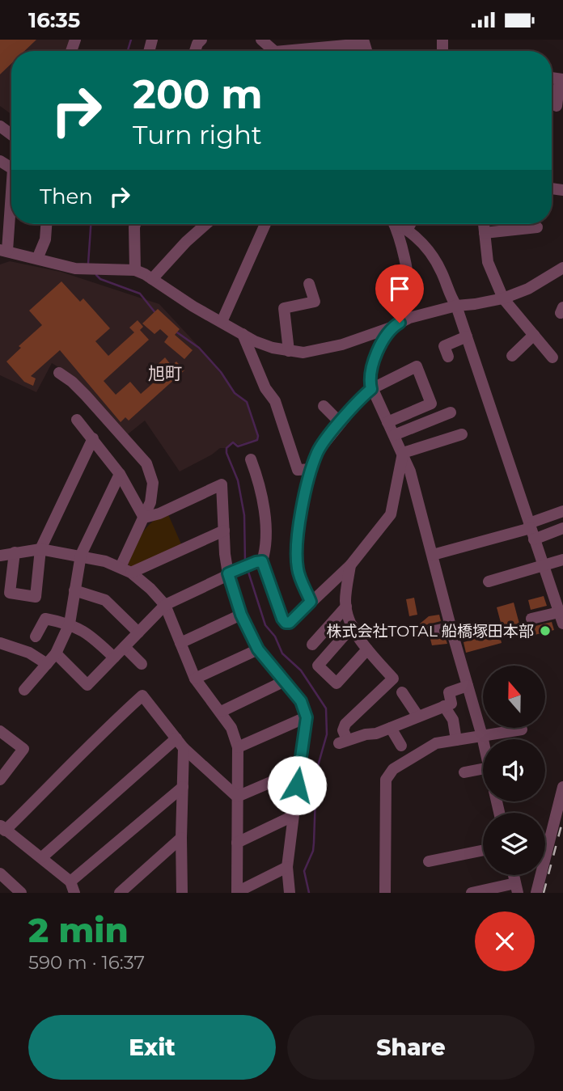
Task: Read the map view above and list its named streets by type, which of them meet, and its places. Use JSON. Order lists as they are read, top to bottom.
{
  "districts": ["旭町"],
  "places": ["株式会社TOTAL 船橋塚田本部"],
  "north": "top",
  "page": {
    "status": "16:35",
    "turn": ["200 m", "Turn right"],
    "then": "Then",
    "heading": ["2 min", "590 m · 16:37"],
    "buttons": ["Exit", "Share"]
  }
}
